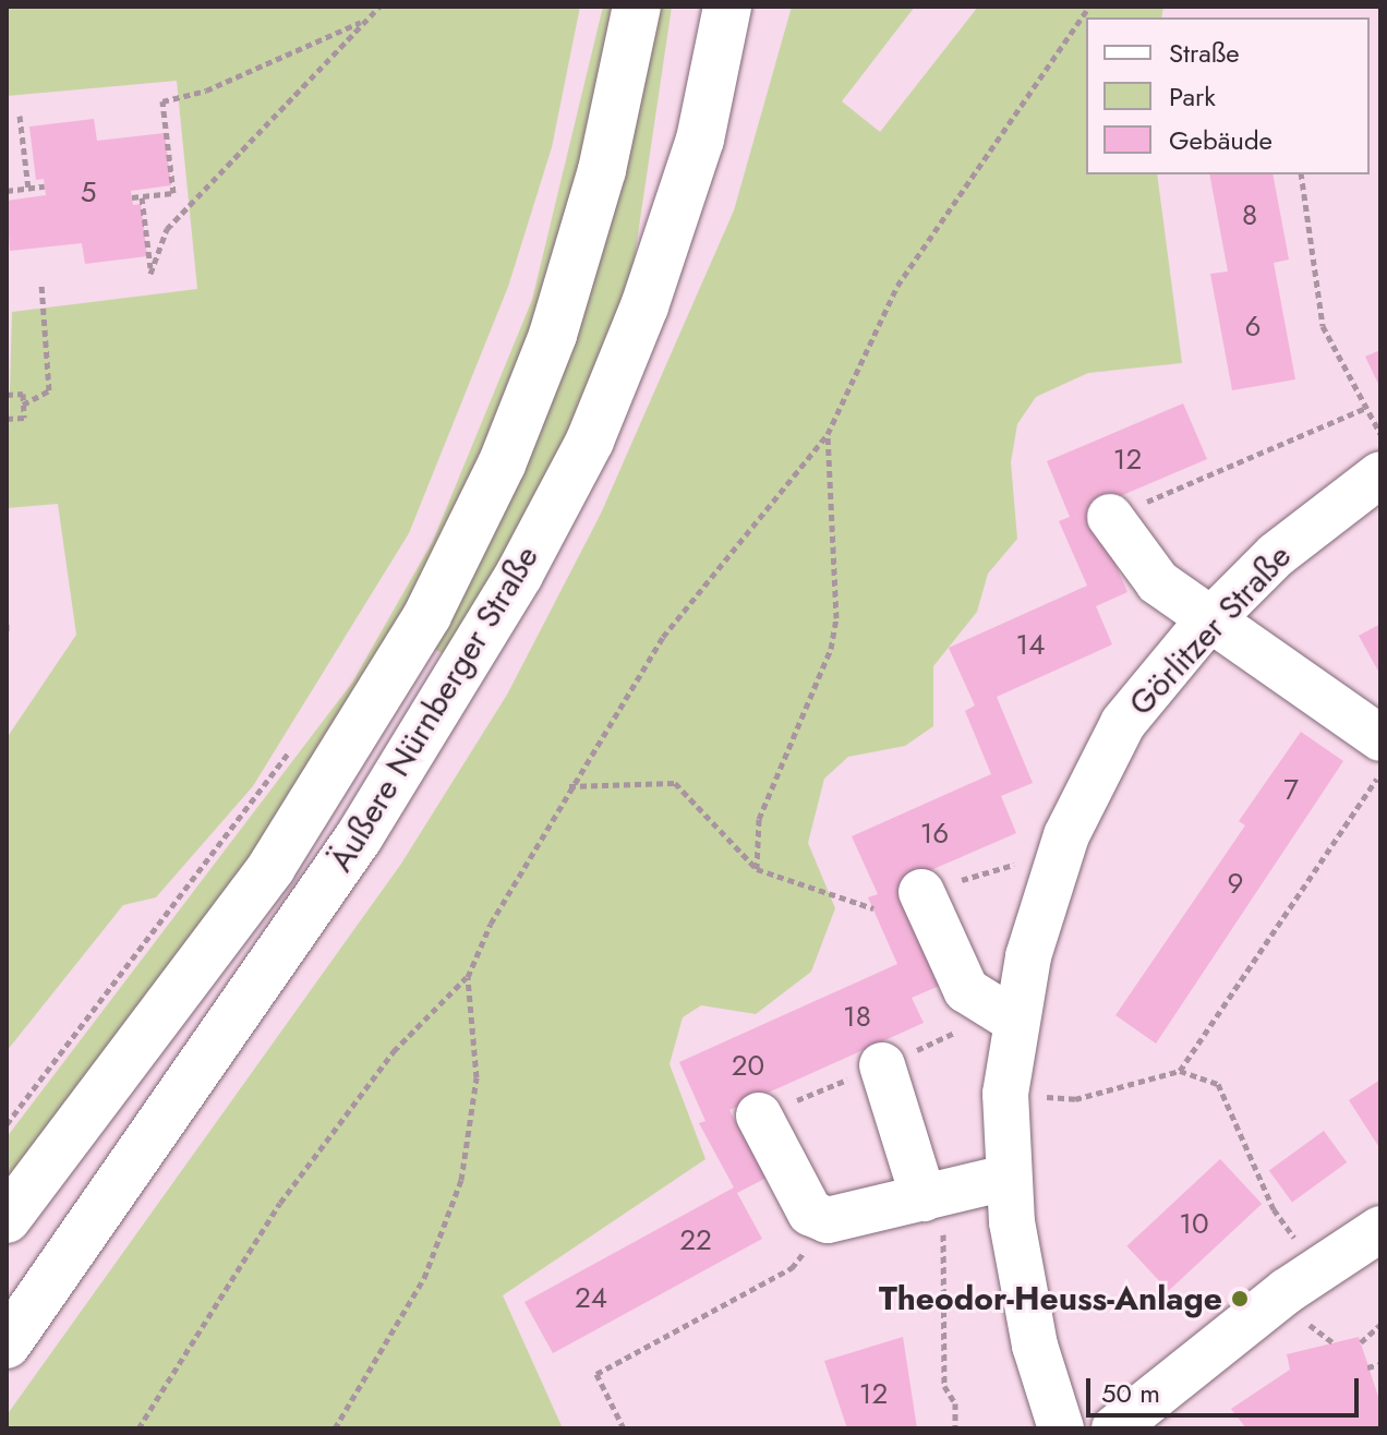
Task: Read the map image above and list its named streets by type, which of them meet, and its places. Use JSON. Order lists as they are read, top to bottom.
{
  "streets": {
    "highway": ["Äußere Nürnberger Straße"],
    "street": ["Görlitzer Straße"]
  },
  "places": ["Theodor-Heuss-Anlage"],
  "house_numbers": [
    "5",
    "8",
    "6",
    "12",
    "14",
    "7",
    "16",
    "9",
    "18",
    "20",
    "10",
    "22",
    "24",
    "12"
  ],
  "legend": ["Straße", "Park", "Gebäude"],
  "scale_bar": "50 m"
}
